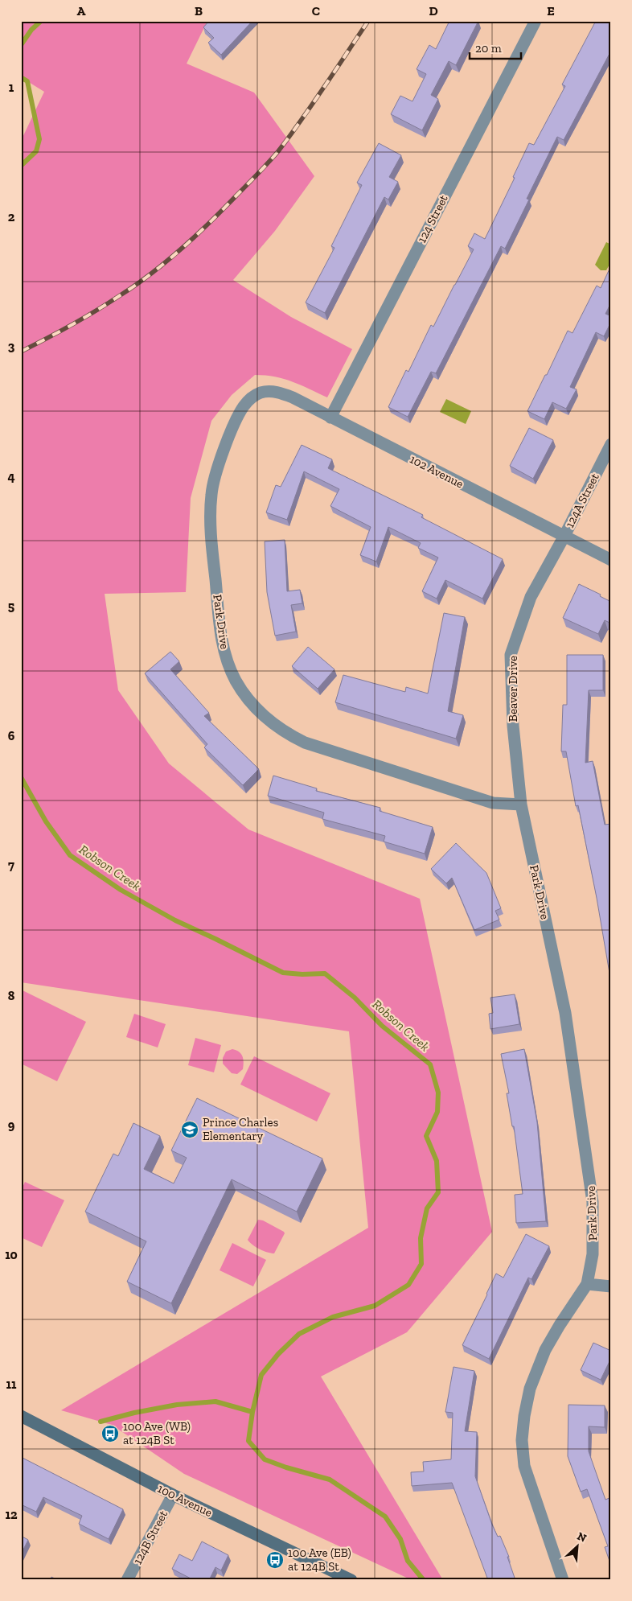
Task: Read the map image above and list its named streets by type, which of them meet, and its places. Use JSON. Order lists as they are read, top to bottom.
{
  "streets": {
    "street": [
      "124 Street",
      "102 Avenue",
      "124A Street",
      "Park Drive",
      "Beaver Drive",
      "100 Avenue",
      "124B Street"
    ]
  },
  "crossings": [
    ["124 Street", "102 Avenue"],
    ["102 Avenue", "124A Street"],
    ["102 Avenue", "Park Drive"],
    ["102 Avenue", "Beaver Drive"],
    ["124A Street", "Beaver Drive"],
    ["Park Drive", "Beaver Drive"],
    ["100 Avenue", "124B Street"]
  ],
  "water": ["Robson Creek"],
  "places": {
    "school or university": ["Prince Charles Elementary"],
    "bus stop": ["100 Ave (WB) at 124B St", "100 Ave (EB) at 124B St"]
  },
  "scale_bar": "20 m",
  "north": "top right",
  "grid": {
    "columns": [
      "A",
      "B",
      "C",
      "D",
      "E"
    ],
    "rows": [
      "1",
      "2",
      "3",
      "4",
      "5",
      "6",
      "7",
      "8",
      "9",
      "10",
      "11",
      "12"
    ]
  }
}
